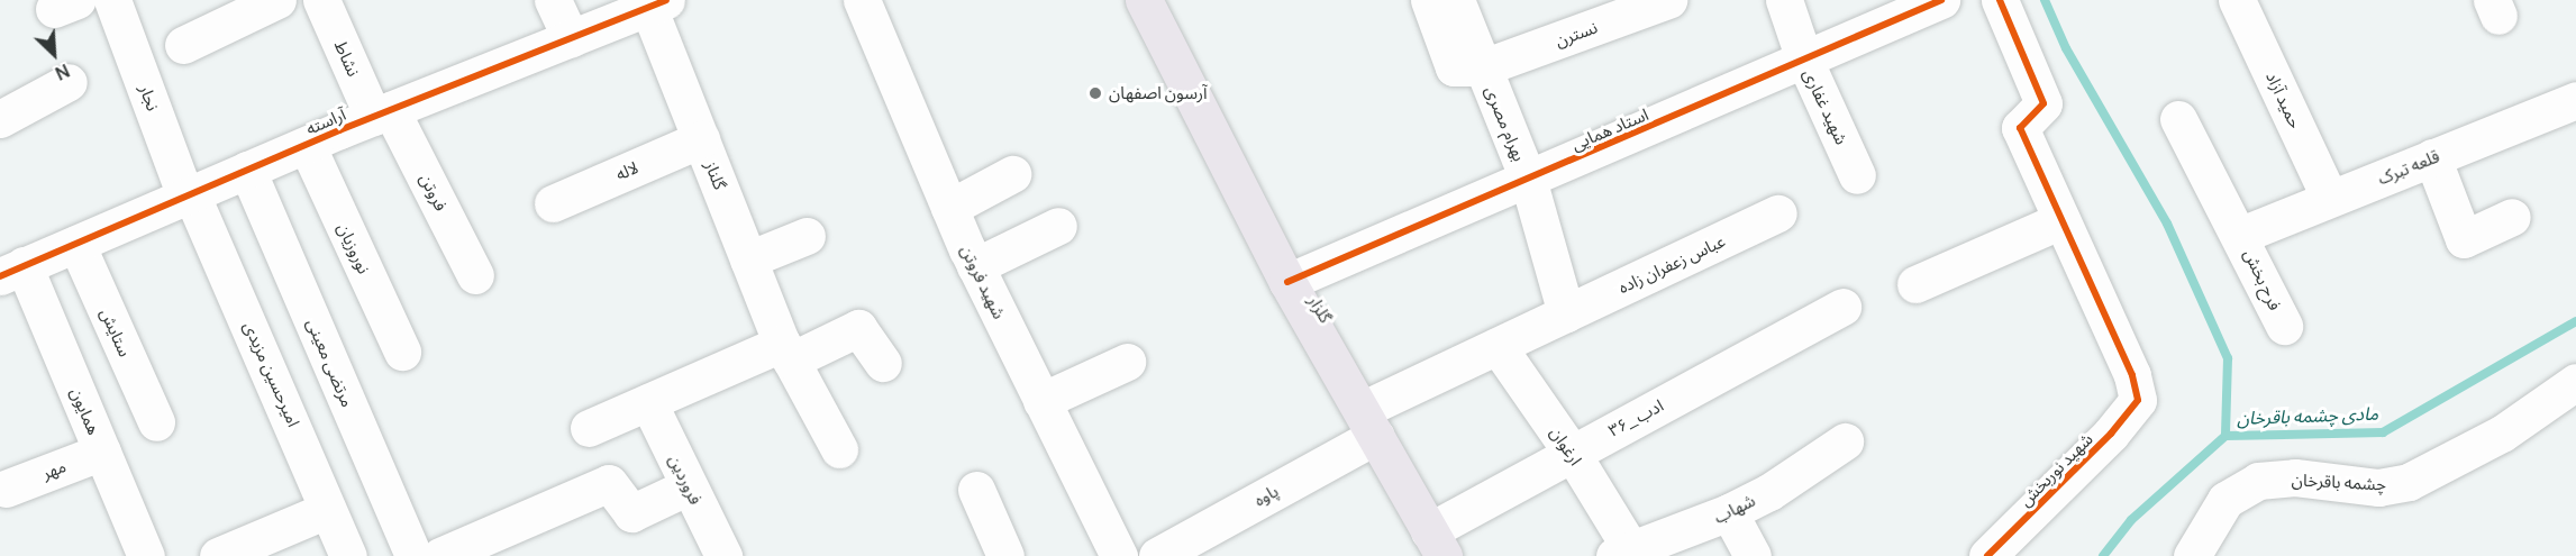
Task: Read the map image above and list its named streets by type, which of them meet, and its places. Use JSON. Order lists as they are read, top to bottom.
{
  "streets": {
    "main road": ["گلزار"],
    "street": [
      "نسترن",
      "نشاط",
      "نجار",
      "حمید آزاد",
      "شهید غفاری",
      "آراسته",
      "بهرام مصری",
      "استاد همایی",
      "قلعه تبرک",
      "لاله",
      "گلناز",
      "فروتن",
      "نوروزیان",
      "عباس زعفران زاده",
      "فرح بخش",
      "شهید فروتن",
      "ستایش",
      "مرتضی معینی",
      "امیرحسین مزیدی",
      "همایون",
      "۳۶_ادب",
      "ارغوان",
      "مهر",
      "شهید نوربخش",
      "فروردین",
      "چشمه باقرخان",
      "پاوه",
      "شهاب"
    ]
  },
  "crossings": [
    ["نسترن", "بهرام مصری"],
    ["نشاط", "آراسته"],
    ["نشاط", "فروتن"],
    ["نجار", "آراسته"],
    ["نجار", "امیرحسین مزیدی"],
    ["حمید آزاد", "قلعه تبرک"],
    ["شهید غفاری", "استاد همایی"],
    ["آراسته", "گلناز"],
    ["آراسته", "فروتن"],
    ["آراسته", "نوروزیان"],
    ["آراسته", "ستایش"],
    ["آراسته", "مرتضی معینی"],
    ["آراسته", "امیرحسین مزیدی"],
    ["آراسته", "همایون"],
    ["بهرام مصری", "استاد همایی"],
    ["استاد همایی", "گلزار"],
    ["قلعه تبرک", "فرح بخش"],
    ["لاله", "گلناز"],
    ["عباس زعفران زاده", "گلزار"],
    ["عباس زعفران زاده", "ارغوان"],
    ["عباس زعفران زاده", "پاوه"],
    ["گلزار", "۳۶_ادب"],
    ["گلزار", "پاوه"],
    ["همایون", "مهر"],
    ["۳۶_ادب", "ارغوان"],
    ["ارغوان", "شهاب"]
  ],
  "water": ["مادی چشمه باقرخان"],
  "places": ["آرسون اصفهان"],
  "north": "bottom right"
}
